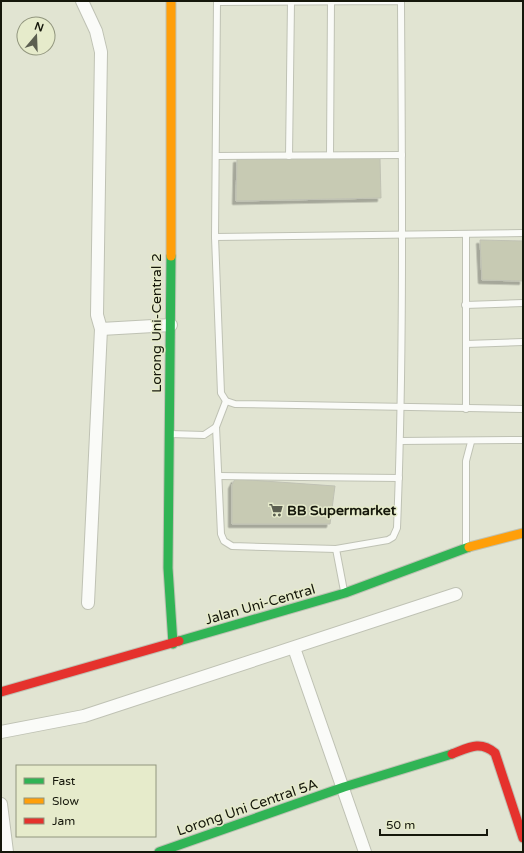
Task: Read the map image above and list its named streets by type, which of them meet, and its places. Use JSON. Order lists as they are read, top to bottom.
{
  "streets": {
    "street": ["Lorong Uni-Central 2", "Jalan Uni-Central", "Lorong Uni Central 5A"]
  },
  "crossings": [
    ["Lorong Uni-Central 2", "Jalan Uni-Central"]
  ],
  "places": {
    "supermarket": ["BB Supermarket"]
  },
  "legend": ["Fast", "Slow", "Jam"],
  "scale_bar": "50 m",
  "north": "top"
}
